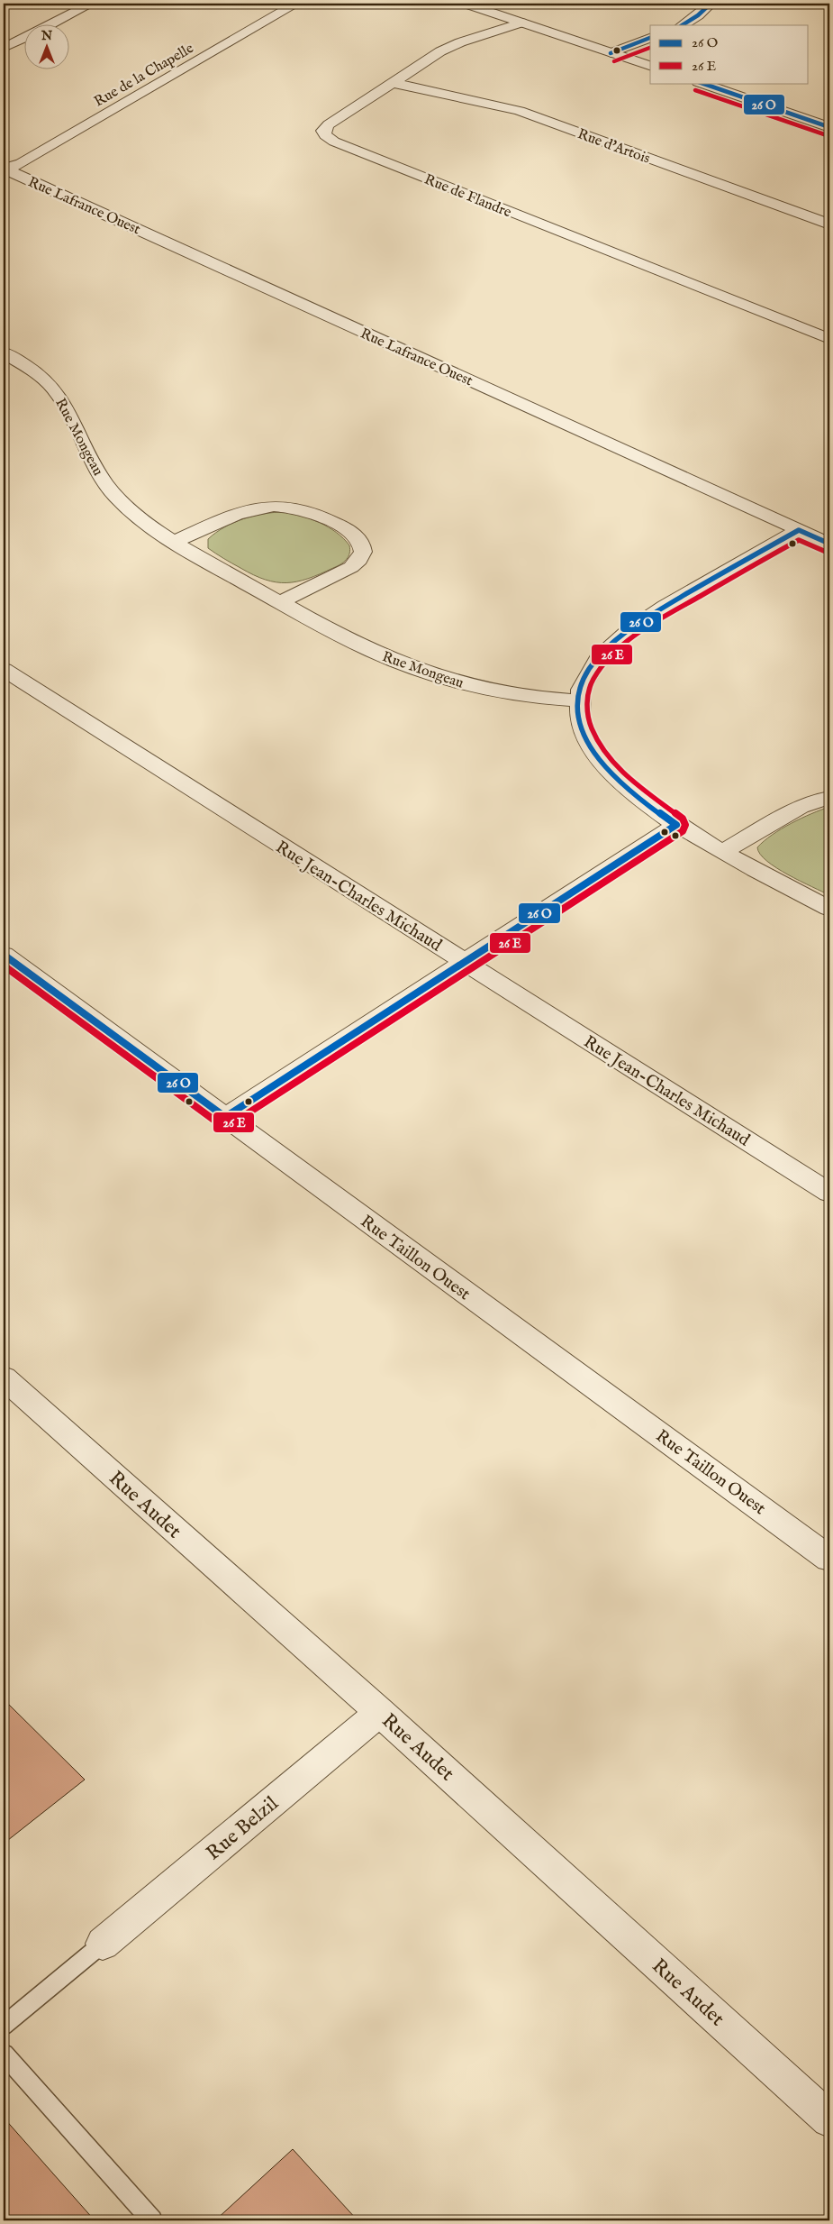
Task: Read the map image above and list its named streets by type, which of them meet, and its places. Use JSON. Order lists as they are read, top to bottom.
{
  "streets": {
    "street": [
      "Rue de la Chapelle",
      "Rue d'Artois",
      "Rue de Flandre",
      "Rue Lafrance Ouest",
      "Rue Mongeau",
      "Rue Jean-Charles Michaud",
      "Rue Taillon Ouest",
      "Rue Audet",
      "Rue Belzil"
    ]
  },
  "crossings": [
    ["Rue de la Chapelle", "Rue Lafrance Ouest"],
    ["Rue d'Artois", "Rue de Flandre"],
    ["Rue Audet", "Rue Belzil"]
  ],
  "legend": ["26 O", "26 E"],
  "north": "top"
}
